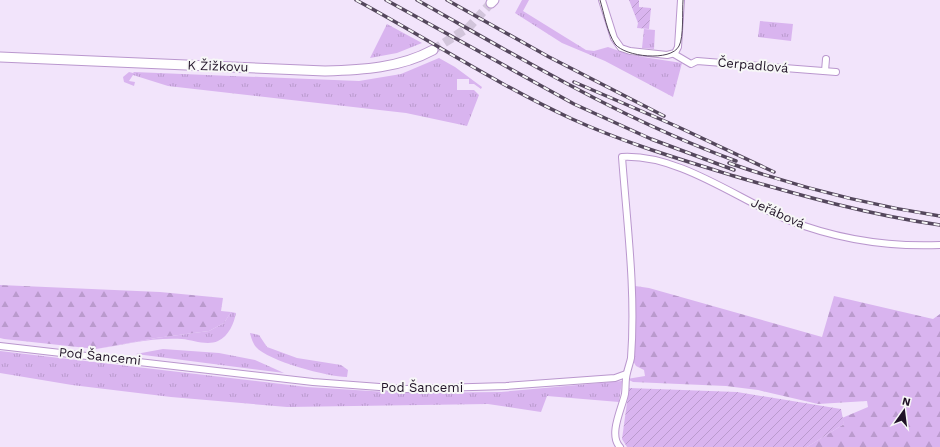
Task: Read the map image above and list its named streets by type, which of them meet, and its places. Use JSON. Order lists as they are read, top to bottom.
{
  "streets": {
    "main road": ["K Žižkovu"],
    "street": ["Čerpadlová", "Jeřábová", "Pod Šancemi"]
  },
  "crossings": [
    ["Jeřábová", "Pod Šancemi"]
  ],
  "north": "top"
}
